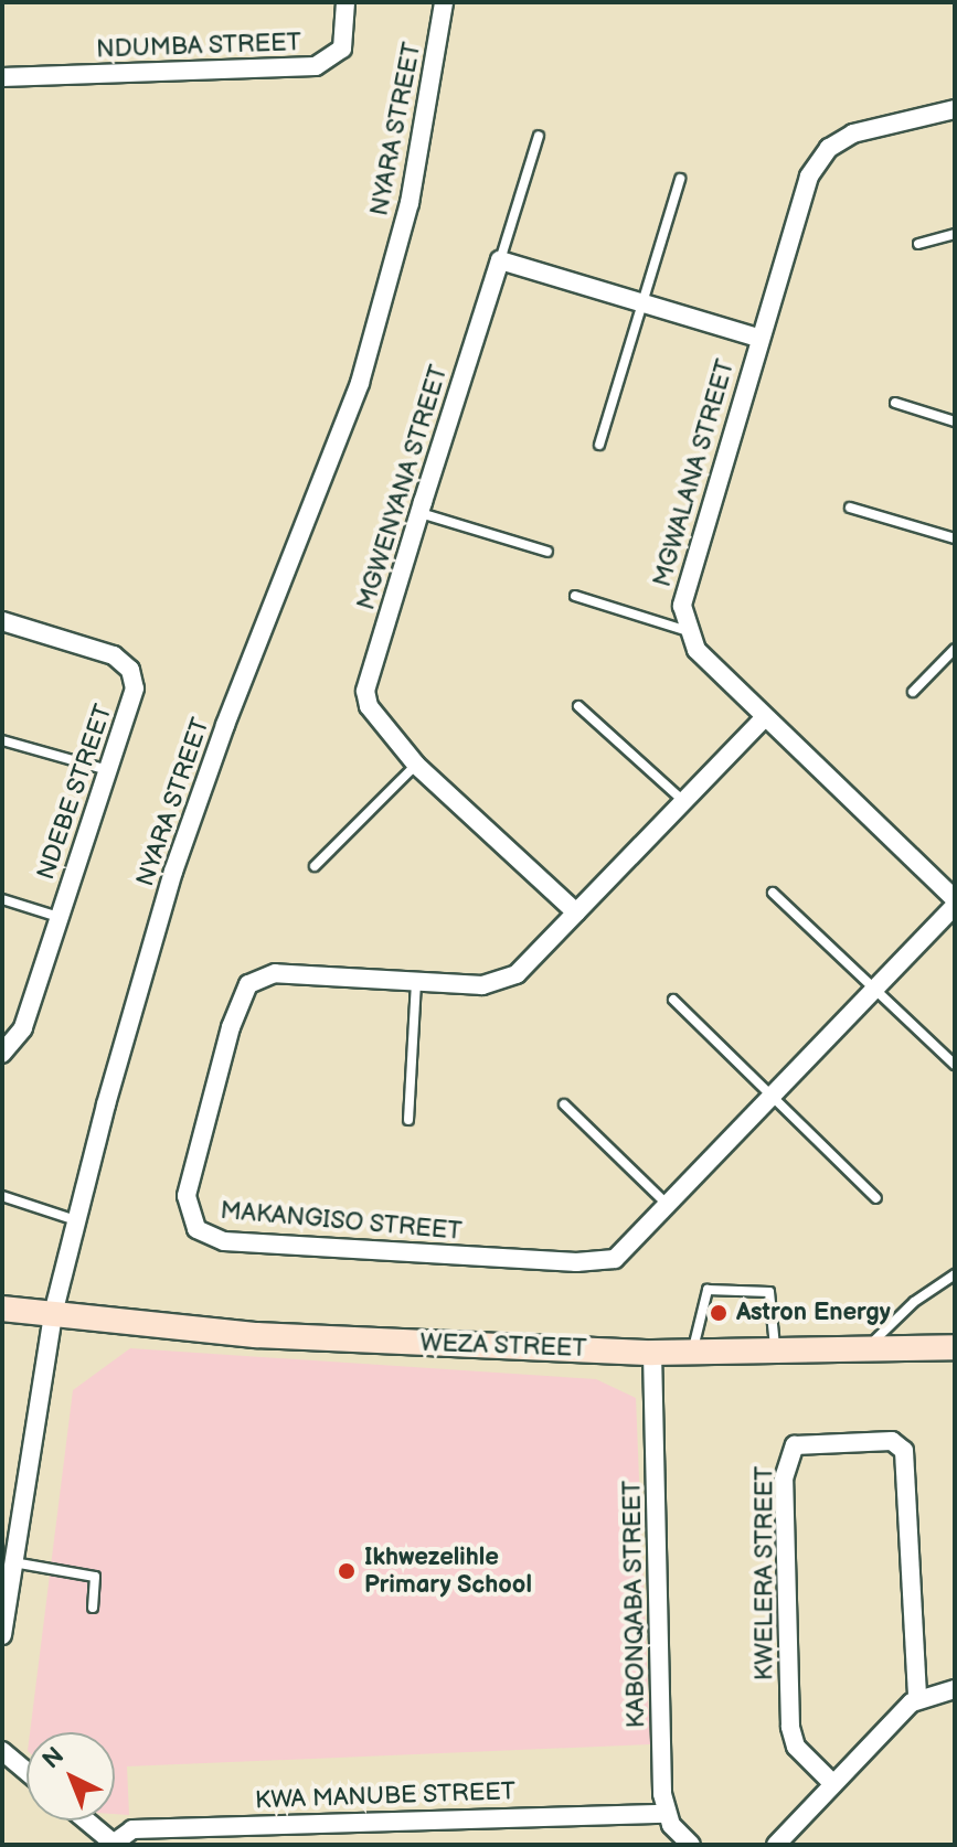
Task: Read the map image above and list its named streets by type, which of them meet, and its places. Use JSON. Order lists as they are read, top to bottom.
{
  "streets": {
    "street": [
      "NDUMBA STREET",
      "NYARA STREET",
      "MGWALANA STREET",
      "MGWENYANA STREET",
      "NDEBE STREET",
      "MAKANGISO STREET",
      "WEZA STREET",
      "KWELERA STREET",
      "KABONQABA STREET",
      "KWA MANUBE STREET"
    ]
  },
  "crossings": [
    ["NYARA STREET", "WEZA STREET"],
    ["MGWENYANA STREET", "MAKANGISO STREET"],
    ["WEZA STREET", "KABONQABA STREET"],
    ["KABONQABA STREET", "KWA MANUBE STREET"]
  ],
  "places": ["Astron Energy", "Ikhwezelihle Primary School"],
  "north": "top left"
}
